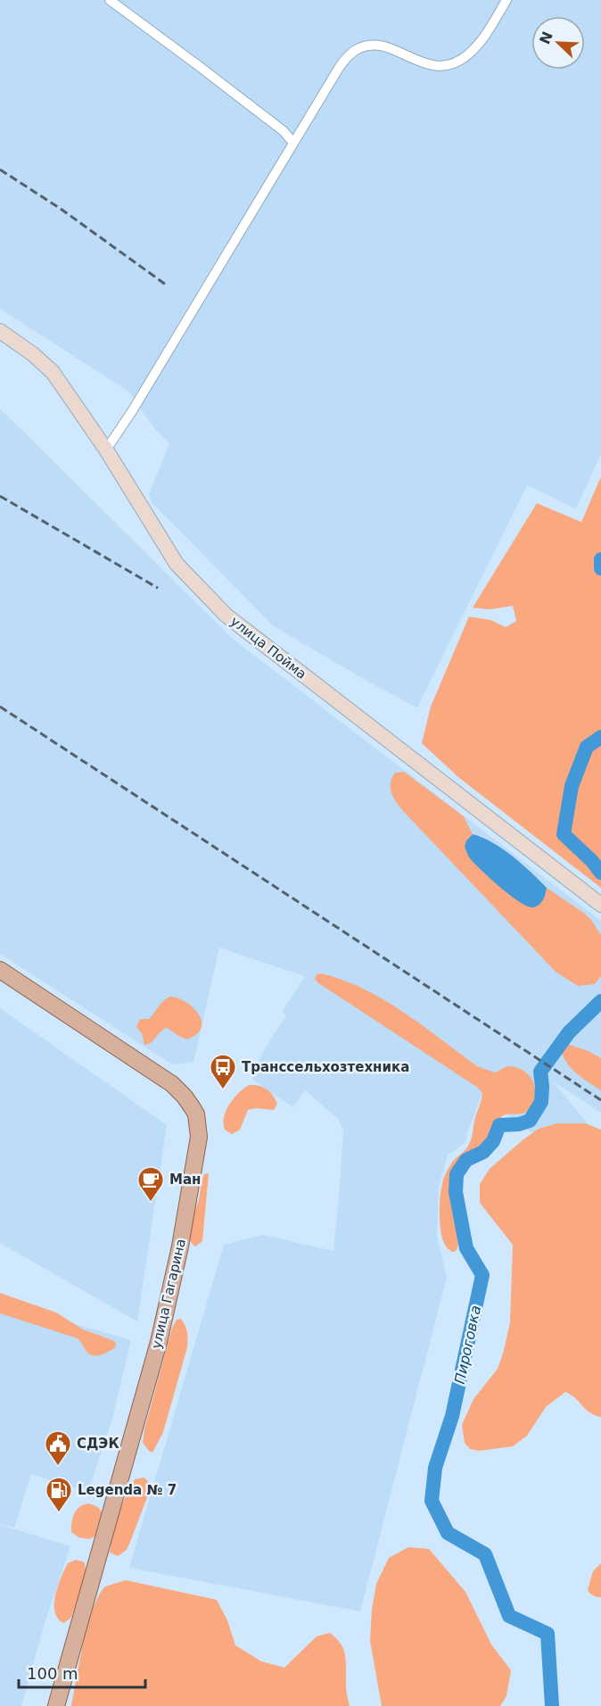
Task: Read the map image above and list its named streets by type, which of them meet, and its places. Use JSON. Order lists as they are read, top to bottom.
{
  "streets": {
    "main road": ["улица Пойма", "улица Гагарина"]
  },
  "water": ["Пироговка"],
  "places": {
    "bus stop": ["Транссельхозтехника"],
    "cafe": ["Ман"],
    "public building": ["СДЭК"],
    "fuel station": ["Legenda № 7"]
  },
  "scale_bar": "100 m",
  "north": "top left"
}
